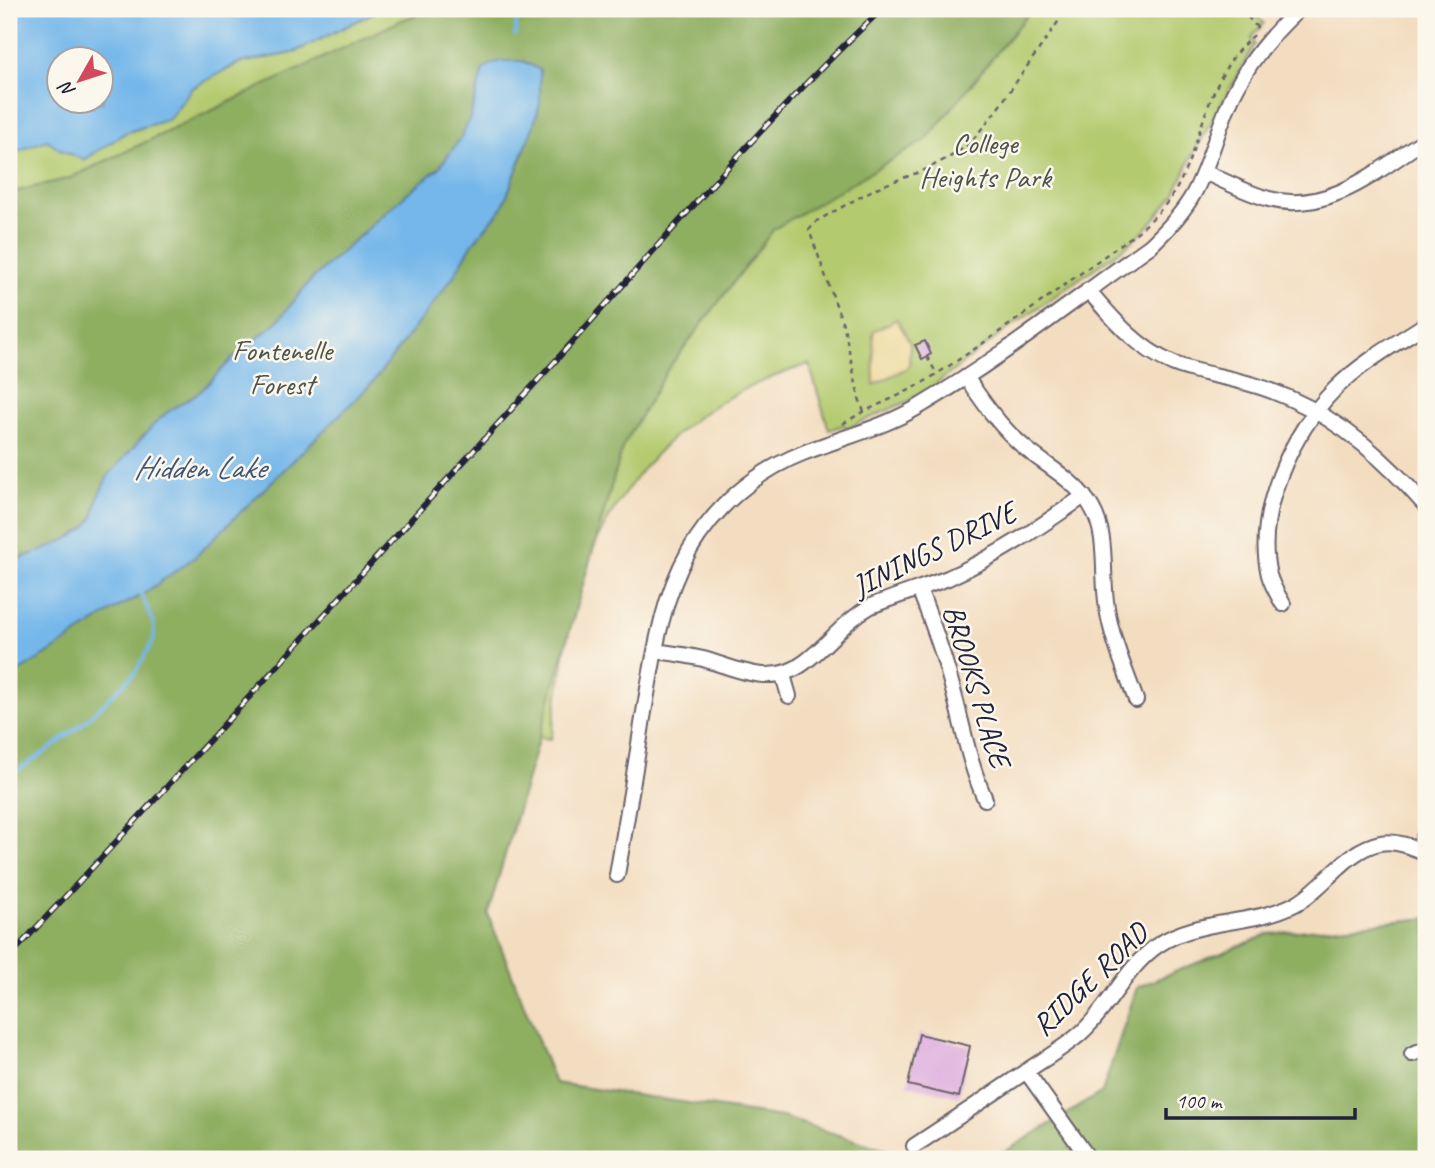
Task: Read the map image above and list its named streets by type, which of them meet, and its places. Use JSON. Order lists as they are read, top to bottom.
{
  "streets": {
    "street": ["JININGS DRIVE", "BROOKS PLACE", "RIDGE ROAD"]
  },
  "crossings": [
    ["JININGS DRIVE", "BROOKS PLACE"]
  ],
  "water": ["Hidden Lake"],
  "parks": ["College Heights Park", "Fontenelle Forest"],
  "scale_bar": "100 m",
  "north": "bottom left"
}
